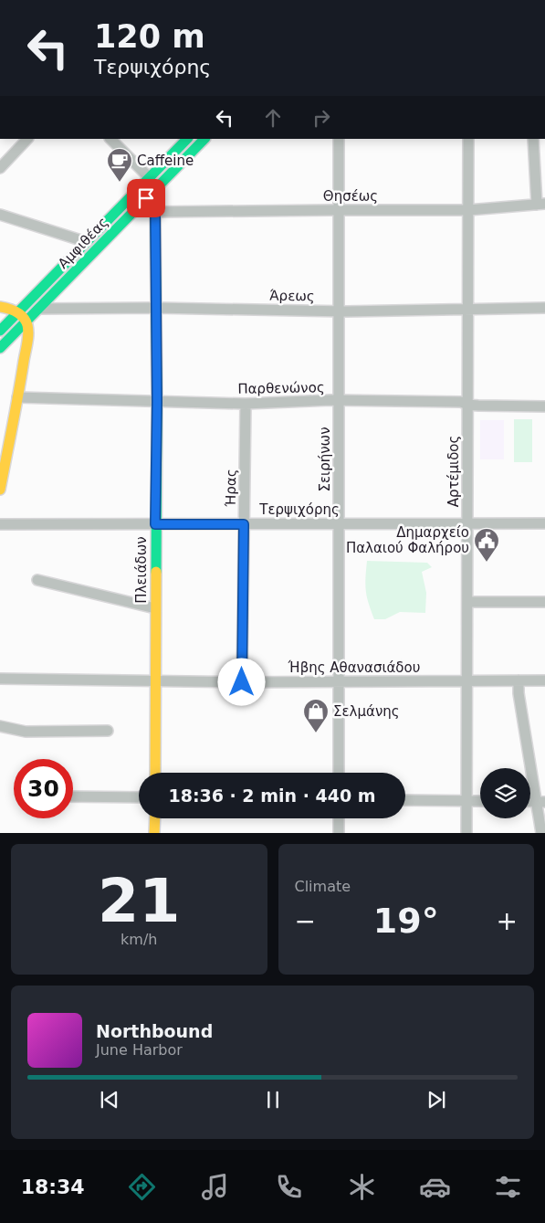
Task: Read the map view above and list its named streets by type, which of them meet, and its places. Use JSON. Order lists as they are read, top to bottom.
{
  "streets": {
    "street": [
      "Θησέως",
      "Αμφιθέας",
      "Άρεως",
      "Παρθενώνος",
      "Σειρήνων",
      "Αρτέμιδος",
      "Ήρας",
      "Τερψιχόρης",
      "Πλειάδων",
      "Ήβης Αθανασιάδου"
    ]
  },
  "crossings": [
    ["Θησέως", "Σειρήνων"],
    ["Θησέως", "Αρτέμιδος"],
    ["Θησέως", "Πλειάδων"],
    ["Αμφιθέας", "Άρεως"],
    ["Άρεως", "Σειρήνων"],
    ["Άρεως", "Αρτέμιδος"],
    ["Άρεως", "Πλειάδων"],
    ["Παρθενώνος", "Σειρήνων"],
    ["Παρθενώνος", "Αρτέμιδος"],
    ["Παρθενώνος", "Ήρας"],
    ["Παρθενώνος", "Πλειάδων"],
    ["Σειρήνων", "Τερψιχόρης"],
    ["Σειρήνων", "Ήβης Αθανασιάδου"],
    ["Αρτέμιδος", "Τερψιχόρης"],
    ["Αρτέμιδος", "Ήβης Αθανασιάδου"],
    ["Ήρας", "Τερψιχόρης"],
    ["Ήρας", "Ήβης Αθανασιάδου"],
    ["Τερψιχόρης", "Πλειάδων"],
    ["Πλειάδων", "Ήβης Αθανασιάδου"]
  ],
  "places": {
    "cafe": ["Caffeine"],
    "public building": ["Δημαρχείο Παλαιού Φαλήρου"],
    "shop": ["Σελμάνης"]
  },
  "page": {
    "turn": ["120 m", "Τερψιχόρης"],
    "limit": "30",
    "trip": "18:36 · 2 min · 440 m",
    "tile": [
      ["21", "km/h"],
      "Climate"
    ],
    "heat": ["−", "19°", "+"],
    "song": ["Northbound", "June Harbor"],
    "tabs": "18:34"
  }
}
